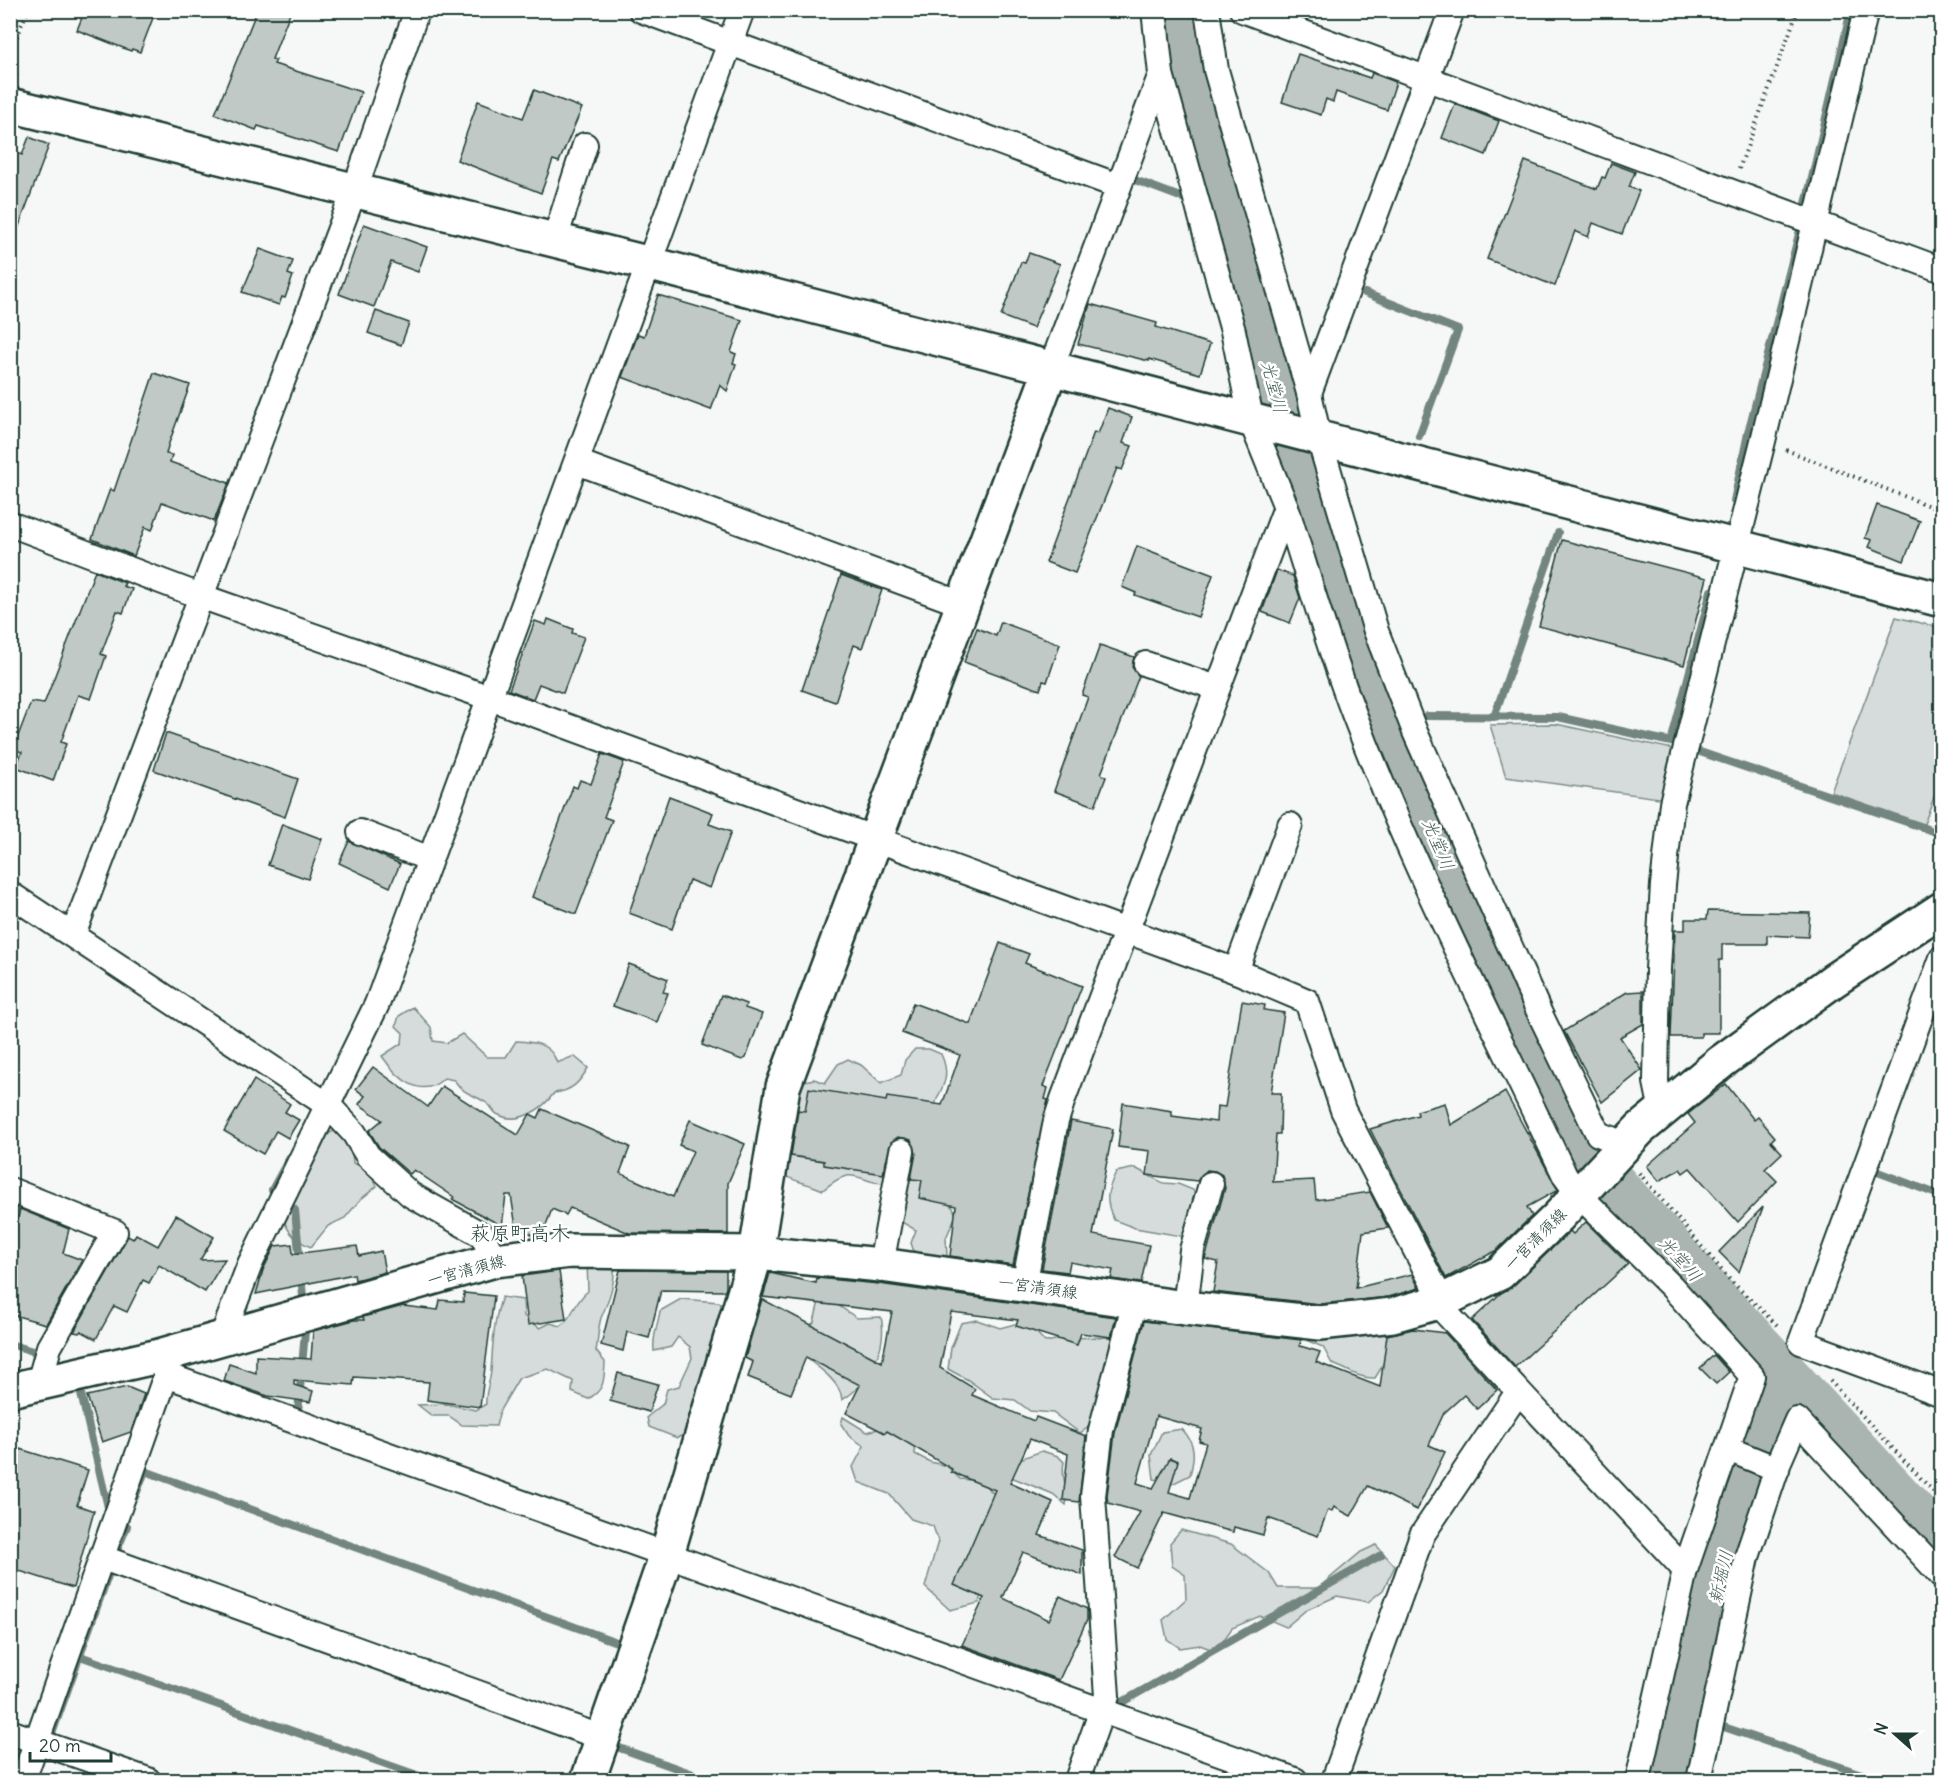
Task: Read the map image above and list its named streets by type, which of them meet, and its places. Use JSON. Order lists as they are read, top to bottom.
{
  "streets": {
    "street": ["一宮清須線"]
  },
  "districts": ["萩原町高木"],
  "water": ["光堂川", "新堀川"],
  "scale_bar": "20 m",
  "north": "left"
}
